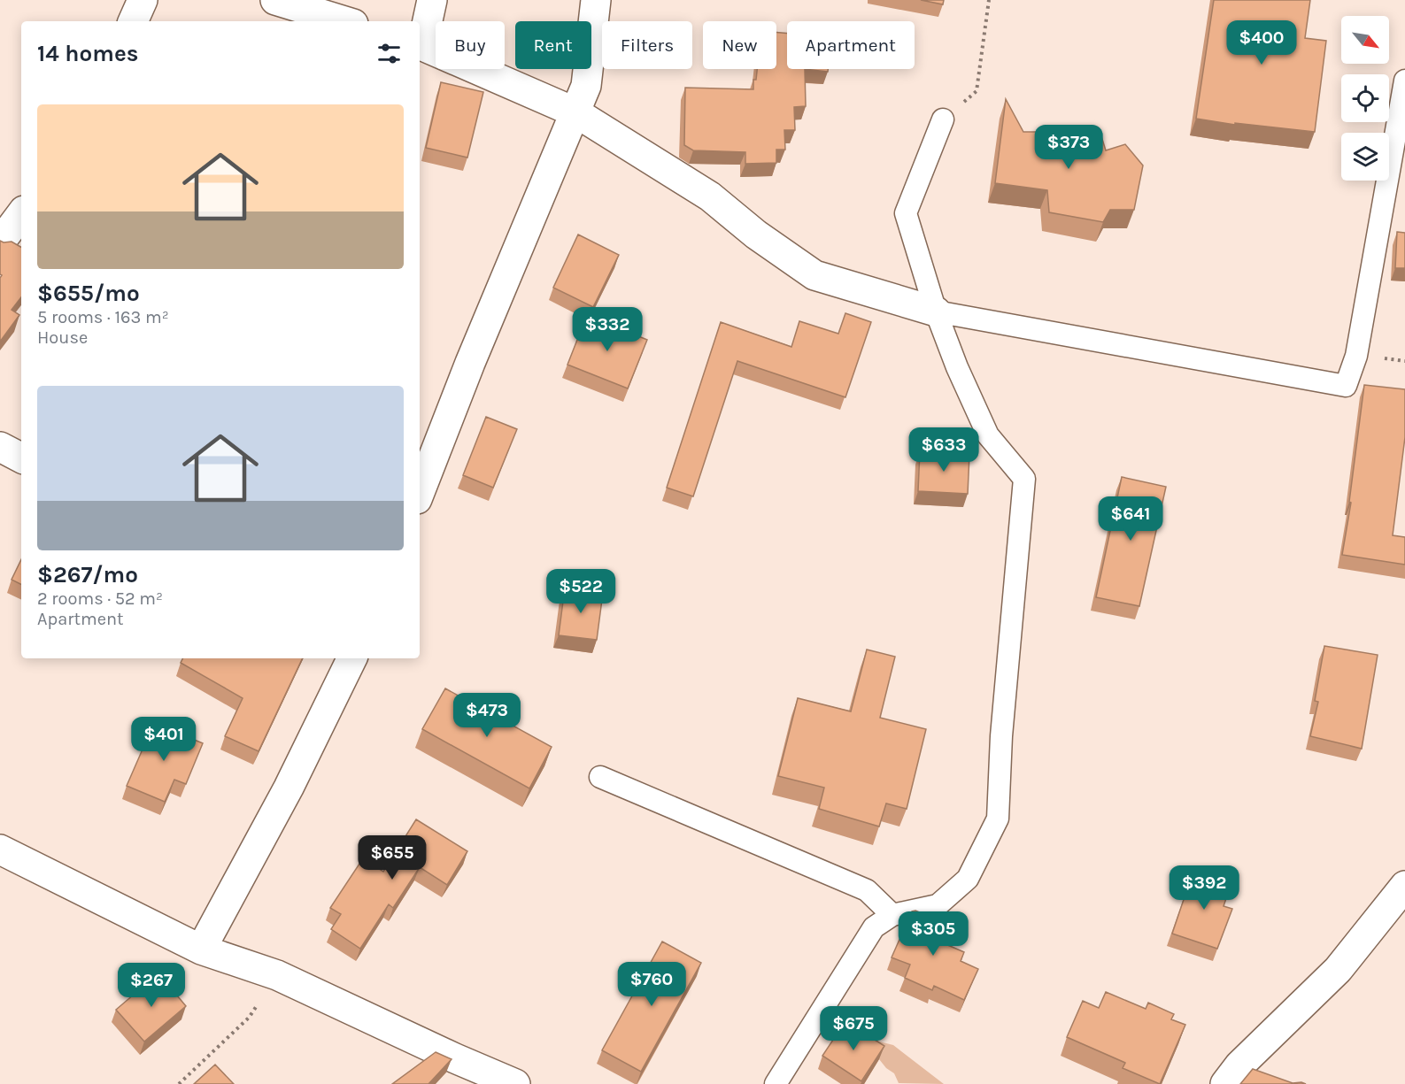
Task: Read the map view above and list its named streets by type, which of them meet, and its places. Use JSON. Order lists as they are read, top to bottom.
{
  "north": "bottom right",
  "page": {
    "price": [
      "$400",
      "$373",
      "$332",
      "$633",
      "$641",
      "$522",
      "$473",
      "$401",
      "$655",
      "$392",
      "$305",
      "$760",
      "$267",
      "$675"
    ],
    "chip": [
      "Buy",
      "Rent",
      "Filters",
      "New",
      "Apartment"
    ],
    "heading": "14 homes",
    "list": [
      {
        "name": "$655/mo",
        "note": "5 rooms · 163 m² · House"
      },
      {
        "name": "$267/mo",
        "note": "2 rooms · 52 m² · Apartment"
      }
    ]
  }
}
